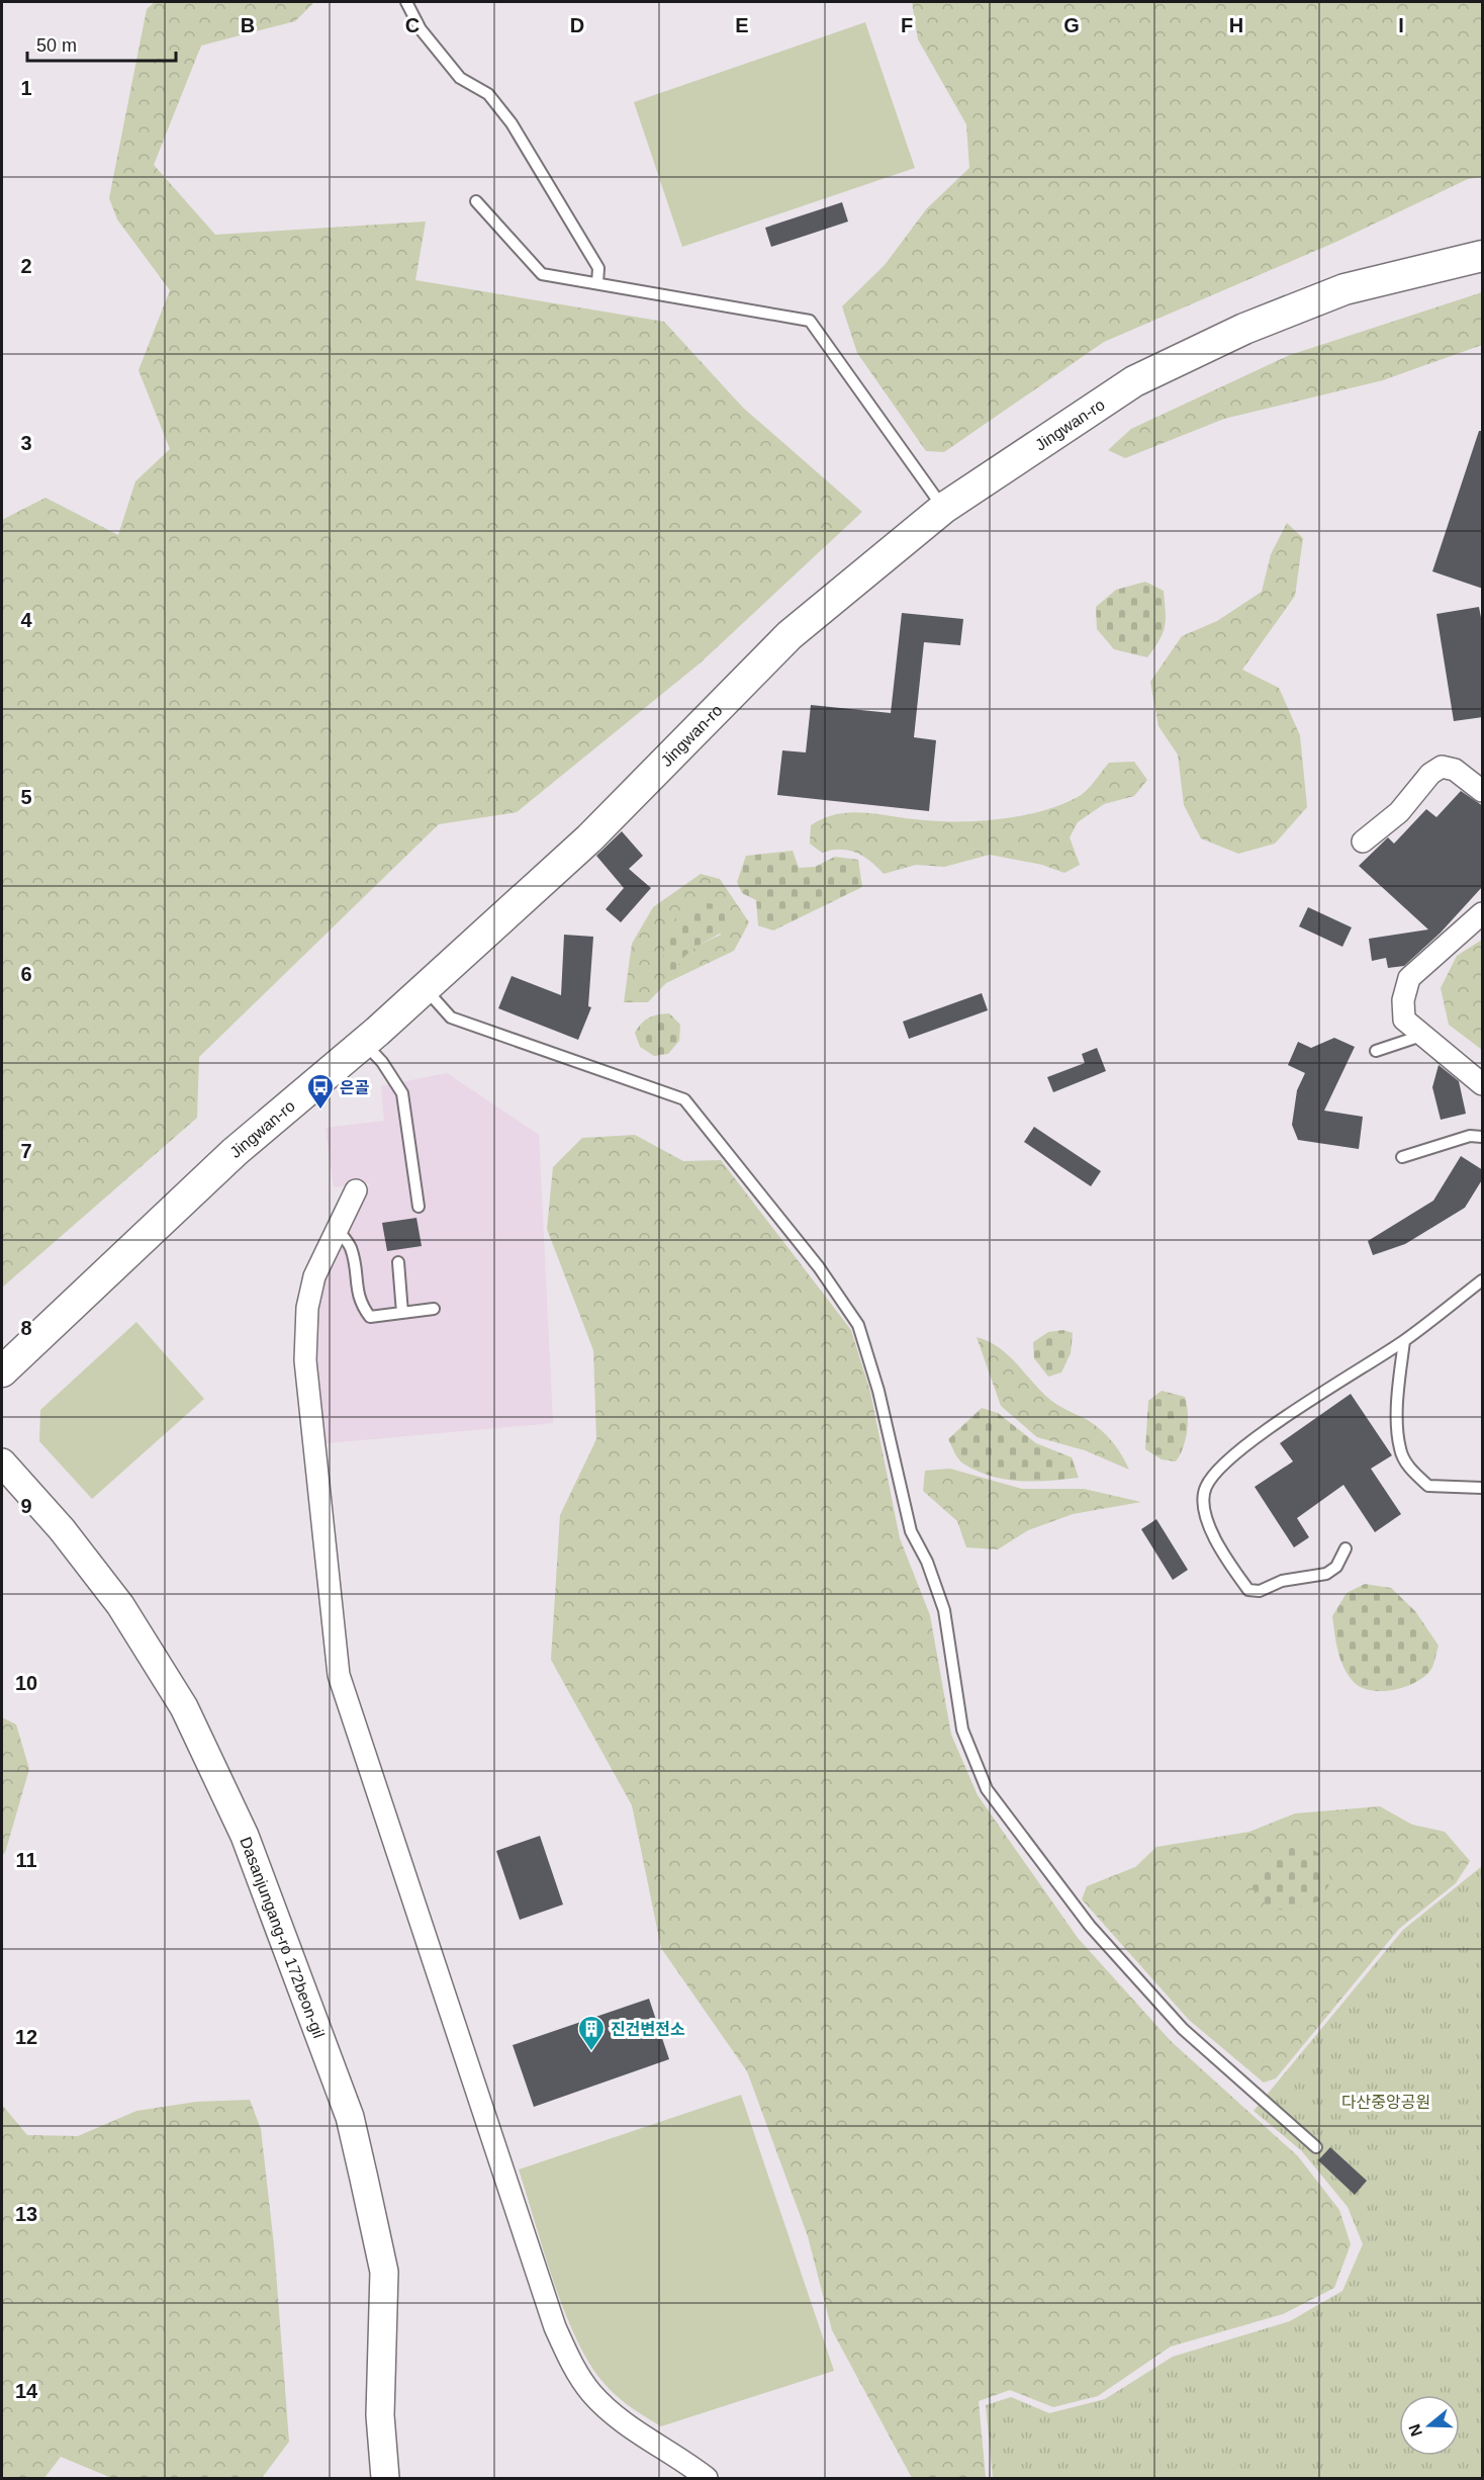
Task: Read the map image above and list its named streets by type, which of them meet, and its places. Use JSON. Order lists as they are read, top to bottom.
{
  "streets": {
    "main road": ["Jingwan-ro"],
    "street": ["Dasanjungang-ro 172beon-gil"]
  },
  "parks": ["다산중앙공원"],
  "places": {
    "bus stop": ["은골"],
    "building": ["진건변전소"]
  },
  "scale_bar": "50 m",
  "north": "left",
  "grid": {
    "columns": [
      "B",
      "C",
      "D",
      "E",
      "F",
      "G",
      "H",
      "I"
    ],
    "rows": [
      "1",
      "2",
      "3",
      "4",
      "5",
      "6",
      "7",
      "8",
      "9",
      "10",
      "11",
      "12",
      "13",
      "14"
    ]
  }
}
